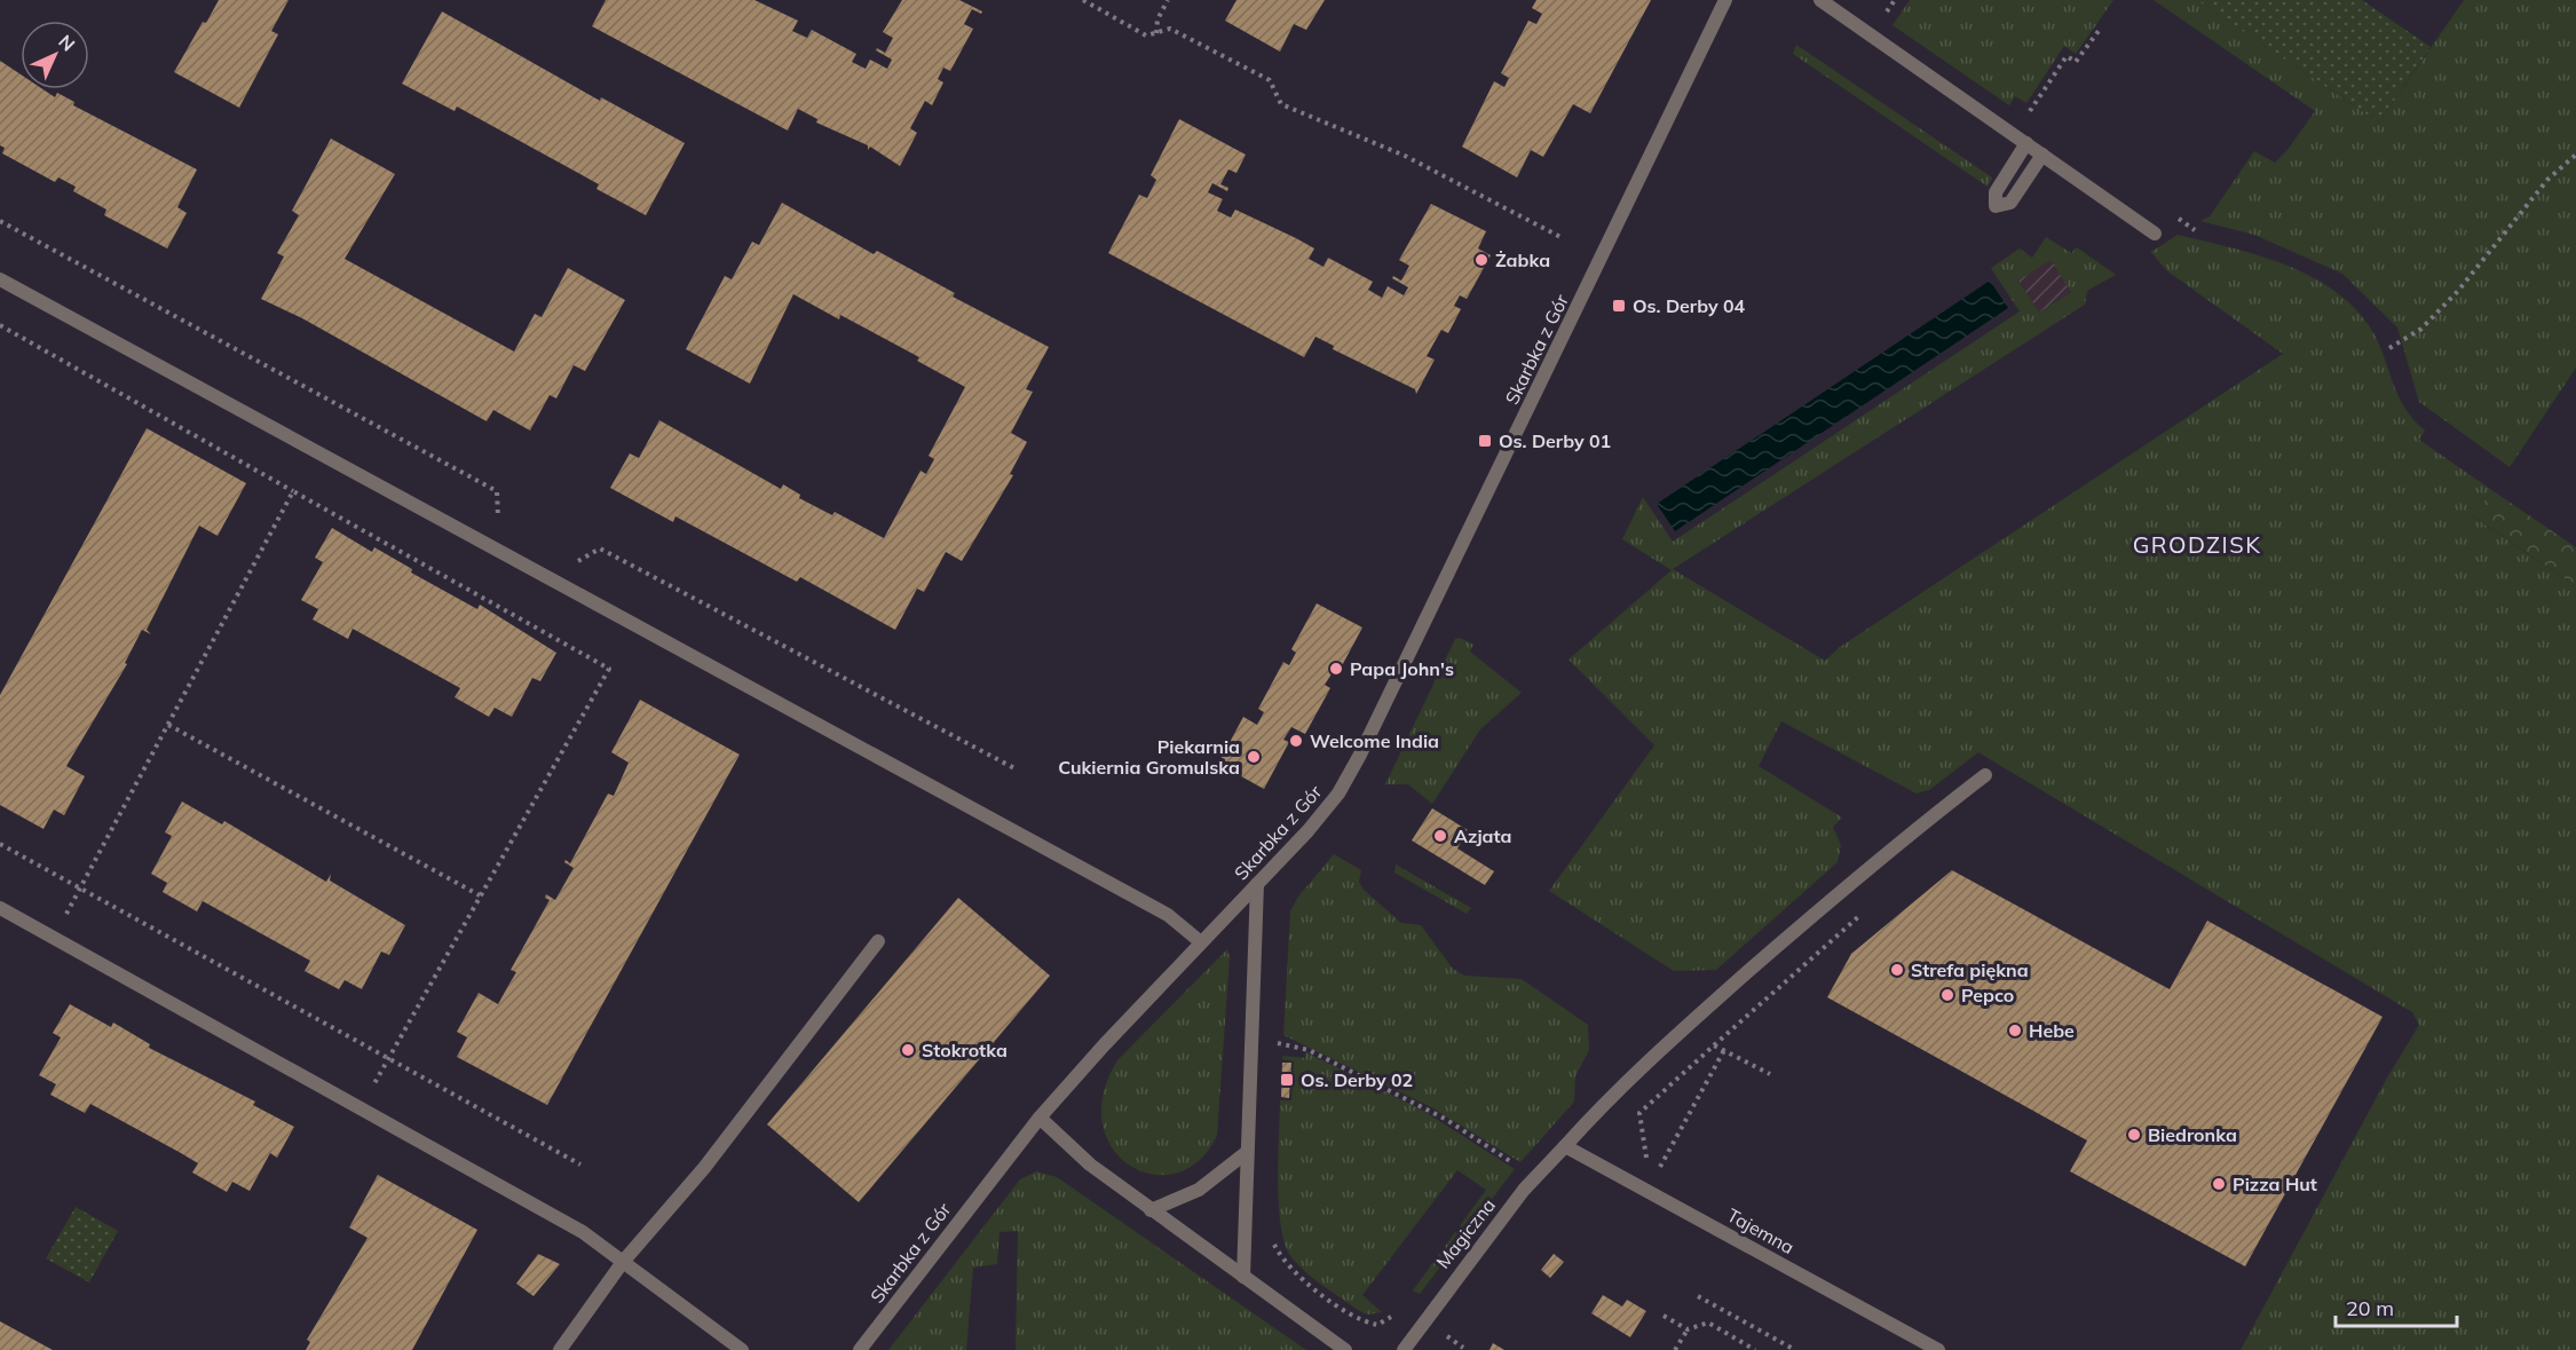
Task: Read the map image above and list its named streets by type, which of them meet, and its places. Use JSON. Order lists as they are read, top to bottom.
{
  "streets": {
    "street": ["Skarbka z Gór", "Tajemna", "Magiczna"]
  },
  "crossings": [
    ["Tajemna", "Magiczna"]
  ],
  "districts": ["GRODZISK"],
  "places": {
    "other": [
      "Żabka",
      "Papa John's",
      "Welcome India",
      "Piekarnia Cukiernia Gromulska",
      "Azjata",
      "Strefa piękna",
      "Pepco",
      "Hebe",
      "Stokrotka",
      "Biedronka",
      "Pizza Hut"
    ],
    "transit": ["Os. Derby 04", "Os. Derby 01", "Os. Derby 02"]
  },
  "scale_bar": "20 m",
  "north": "top right"
}
